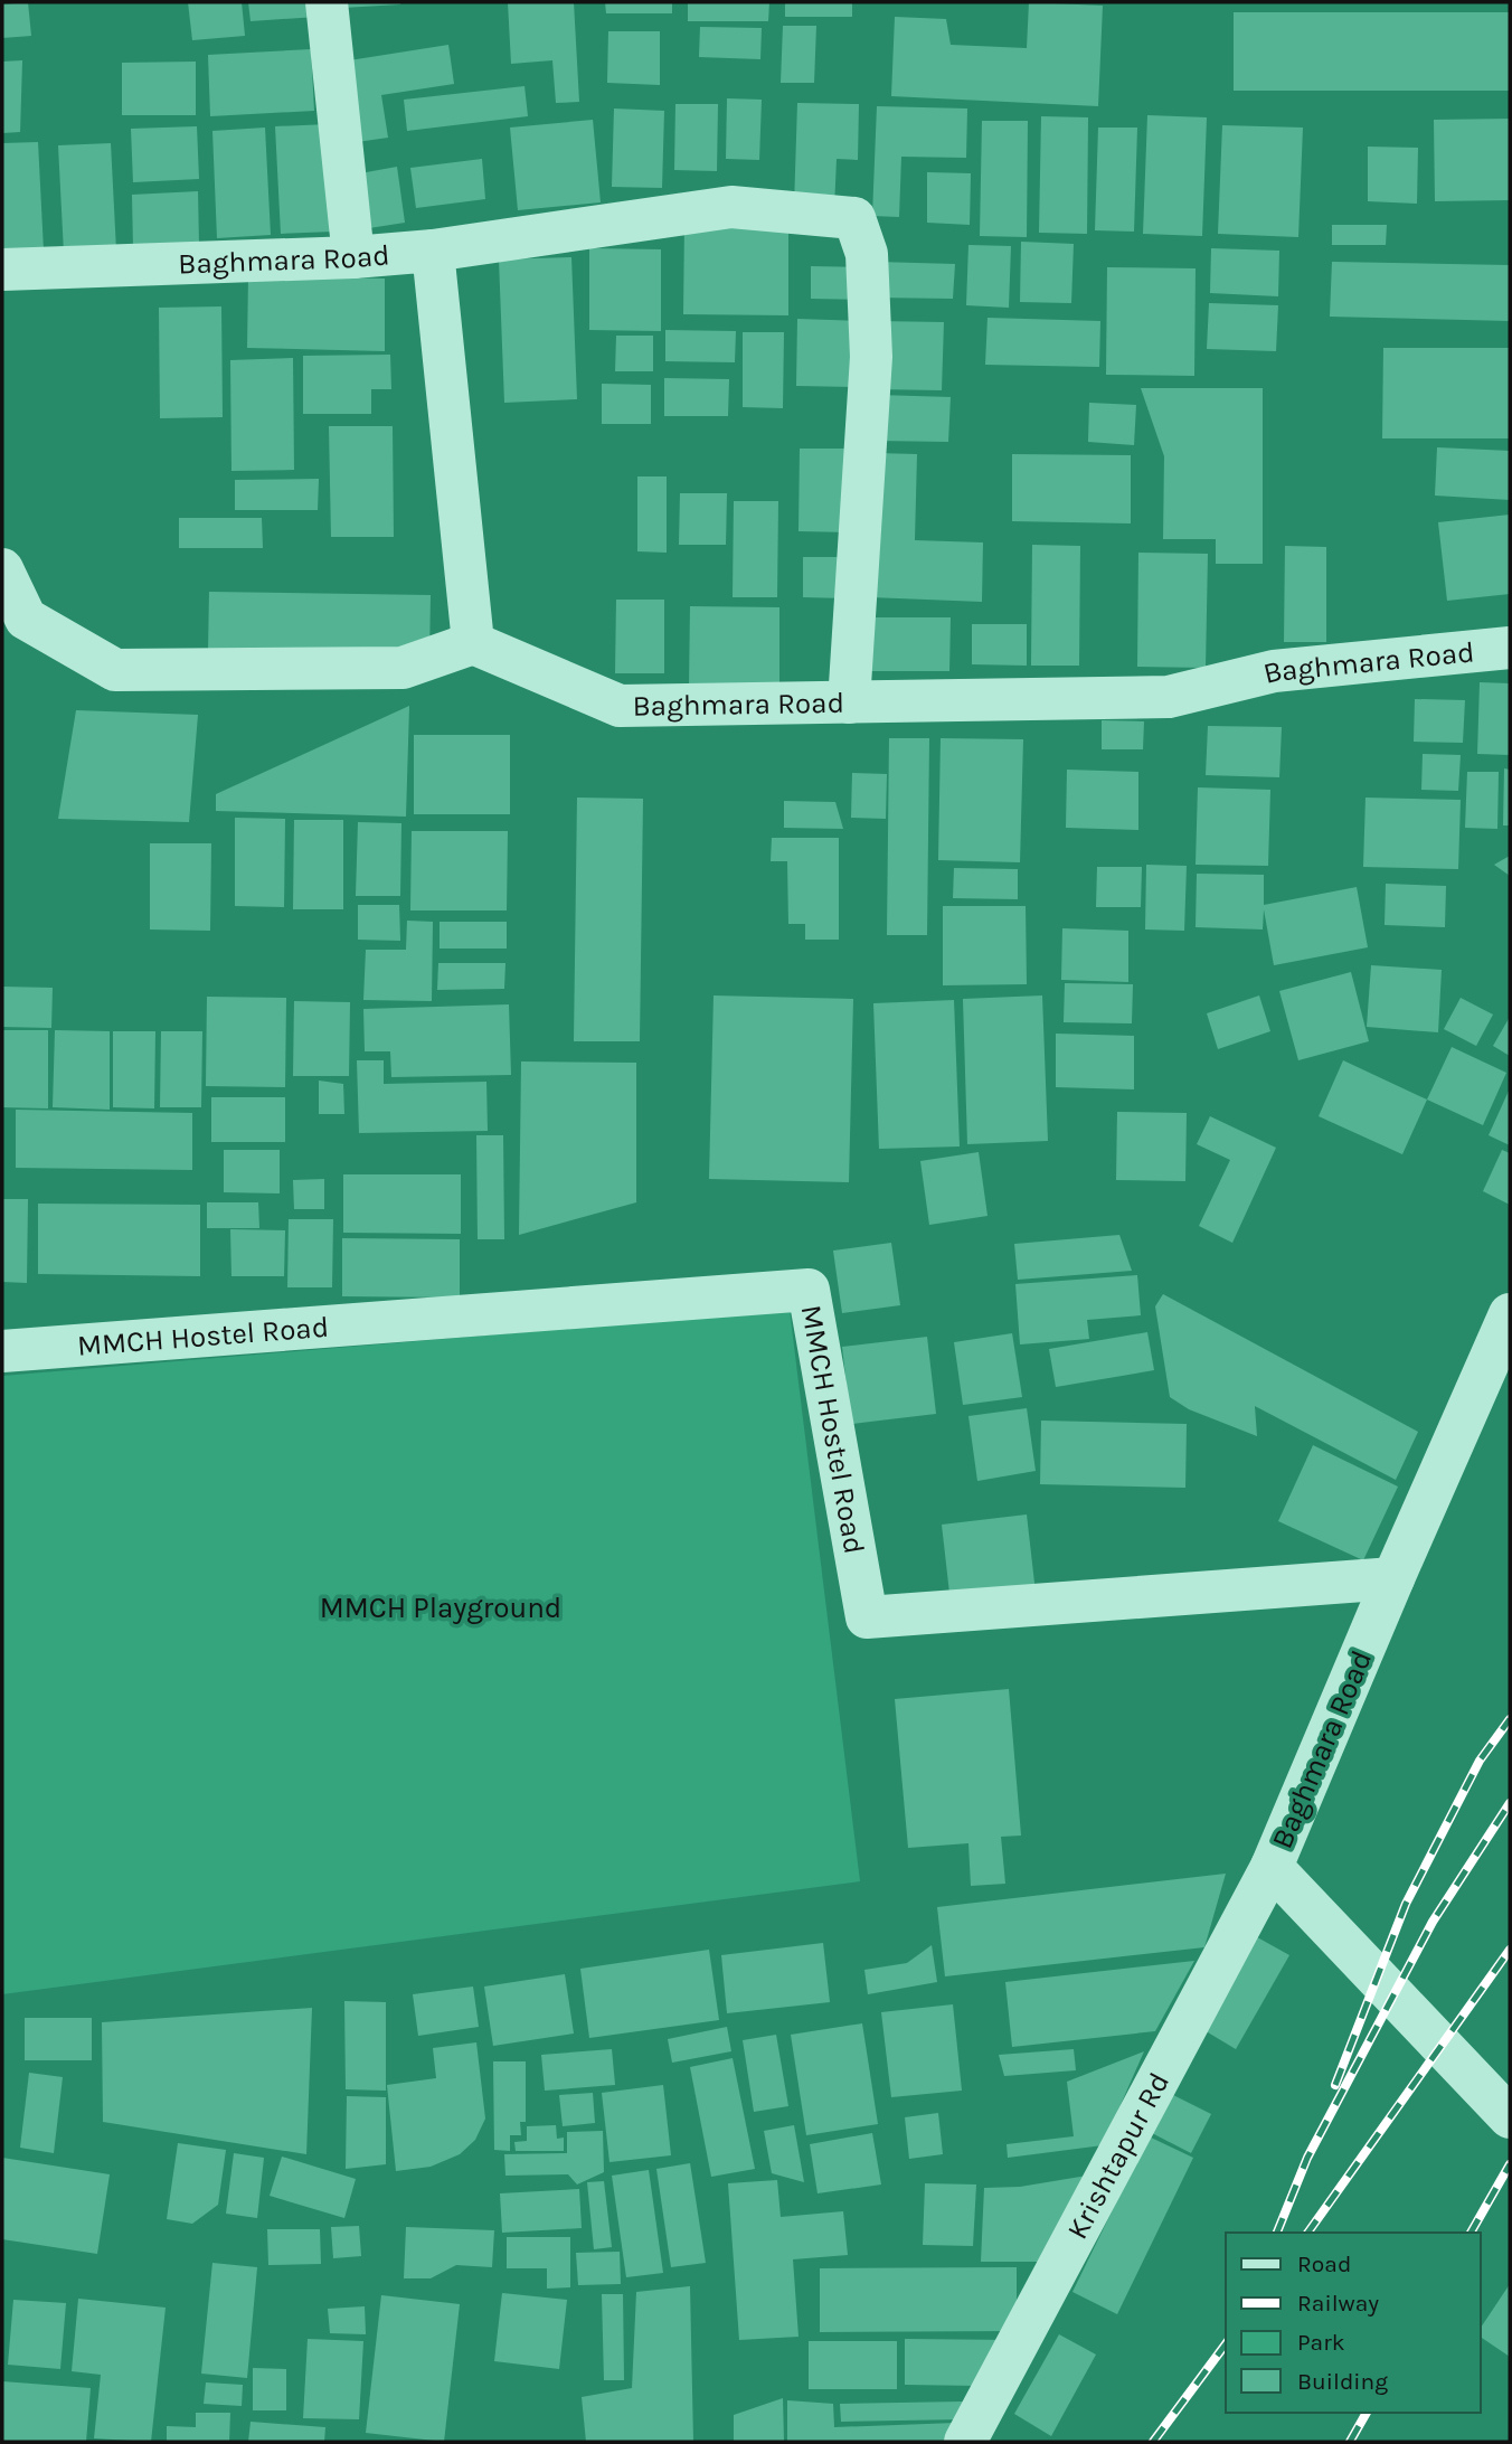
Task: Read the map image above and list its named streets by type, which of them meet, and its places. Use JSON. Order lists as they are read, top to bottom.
{
  "streets": {
    "street": ["Baghmara Road", "MMCH Hostel Road", "Krishtapur Rd"]
  },
  "crossings": [
    ["Baghmara Road", "MMCH Hostel Road"],
    ["Baghmara Road", "Krishtapur Rd"]
  ],
  "parks": ["MMCH Playground"],
  "legend": [
    "Road",
    "Railway",
    "Park",
    "Building"
  ]
}
